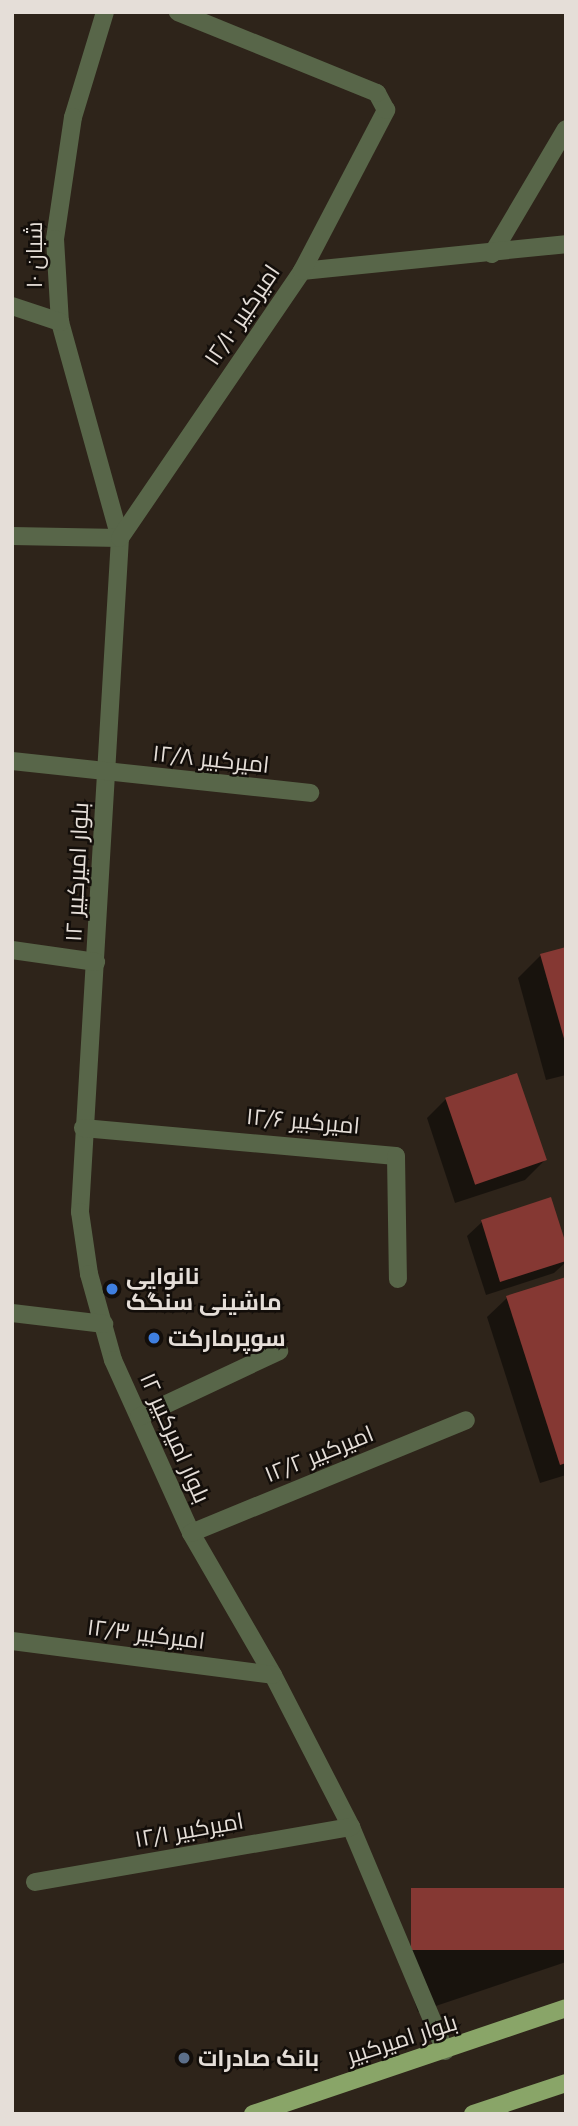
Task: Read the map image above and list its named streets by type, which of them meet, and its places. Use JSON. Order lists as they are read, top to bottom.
{
  "streets": {
    "main road": ["بلوار امیرکبیر"],
    "street": [
      "۱۰ شبان",
      "۱۲/۱۰ امیرکبیر",
      "۱۲/۸ امیرکبیر",
      "۱۲ بلوار امیرکبیر",
      "۱۲/۶ امیرکبیر",
      "۱۲/۲ امیرکبیر",
      "۱۲/۳ امیرکبیر",
      "۱۲/۱ امیرکبیر"
    ]
  },
  "crossings": [
    ["۱۰ شبان", "۱۲/۱۰ امیرکبیر"],
    ["۱۰ شبان", "۱۲ بلوار امیرکبیر"],
    ["۱۲/۱۰ امیرکبیر", "۱۲ بلوار امیرکبیر"],
    ["۱۲/۸ امیرکبیر", "۱۲ بلوار امیرکبیر"],
    ["۱۲ بلوار امیرکبیر", "۱۲/۶ امیرکبیر"],
    ["۱۲ بلوار امیرکبیر", "۱۲/۲ امیرکبیر"],
    ["۱۲ بلوار امیرکبیر", "۱۲/۳ امیرکبیر"],
    ["۱۲ بلوار امیرکبیر", "۱۲/۱ امیرکبیر"],
    ["۱۲ بلوار امیرکبیر", "بلوار امیرکبیر"]
  ],
  "places": ["نانوایی ماشینی سنگک", "سوپرمارکت", "بانک صادرات"]
}
